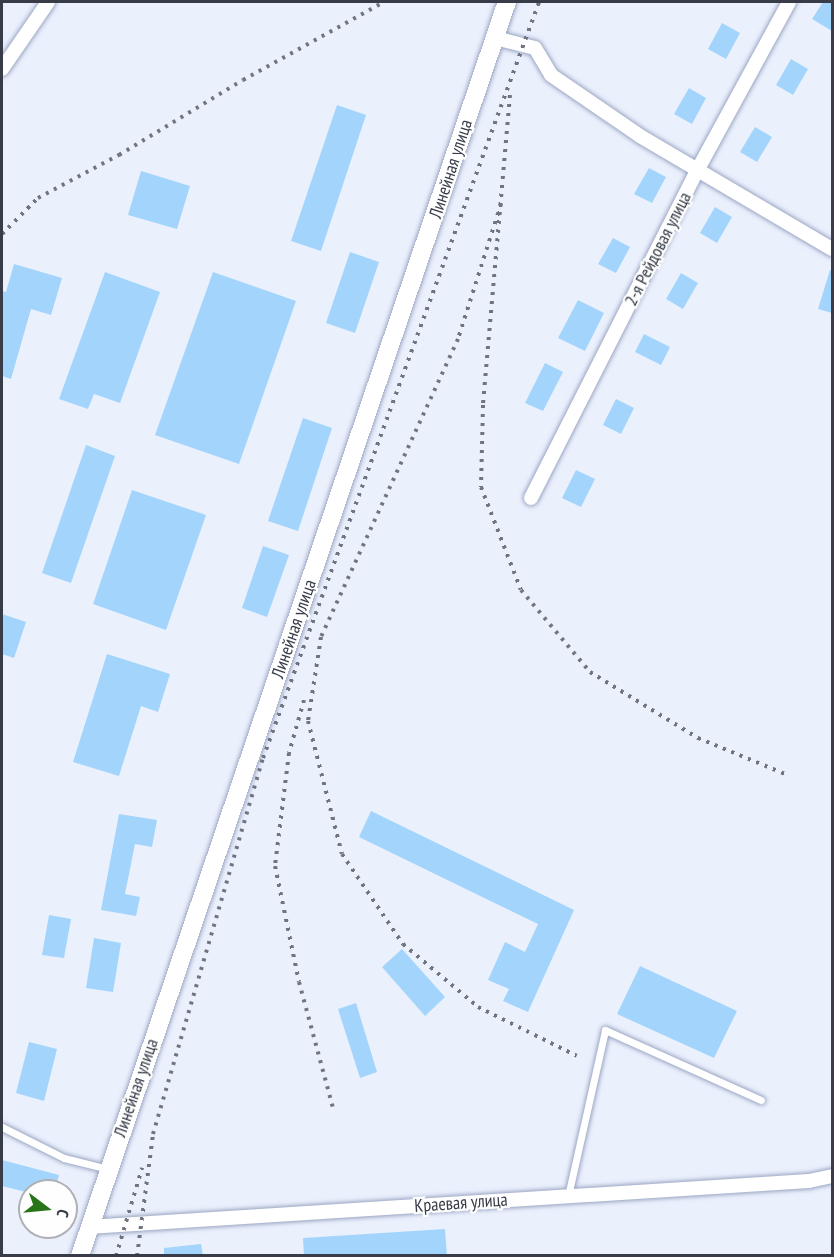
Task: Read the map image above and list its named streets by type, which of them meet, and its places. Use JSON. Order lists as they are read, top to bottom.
{
  "streets": {
    "street": ["Линейная улица", "2-я Рейдовая улица", "Краевая улица"]
  },
  "crossings": [
    ["Линейная улица", "Краевая улица"]
  ],
  "north": "right"
}
